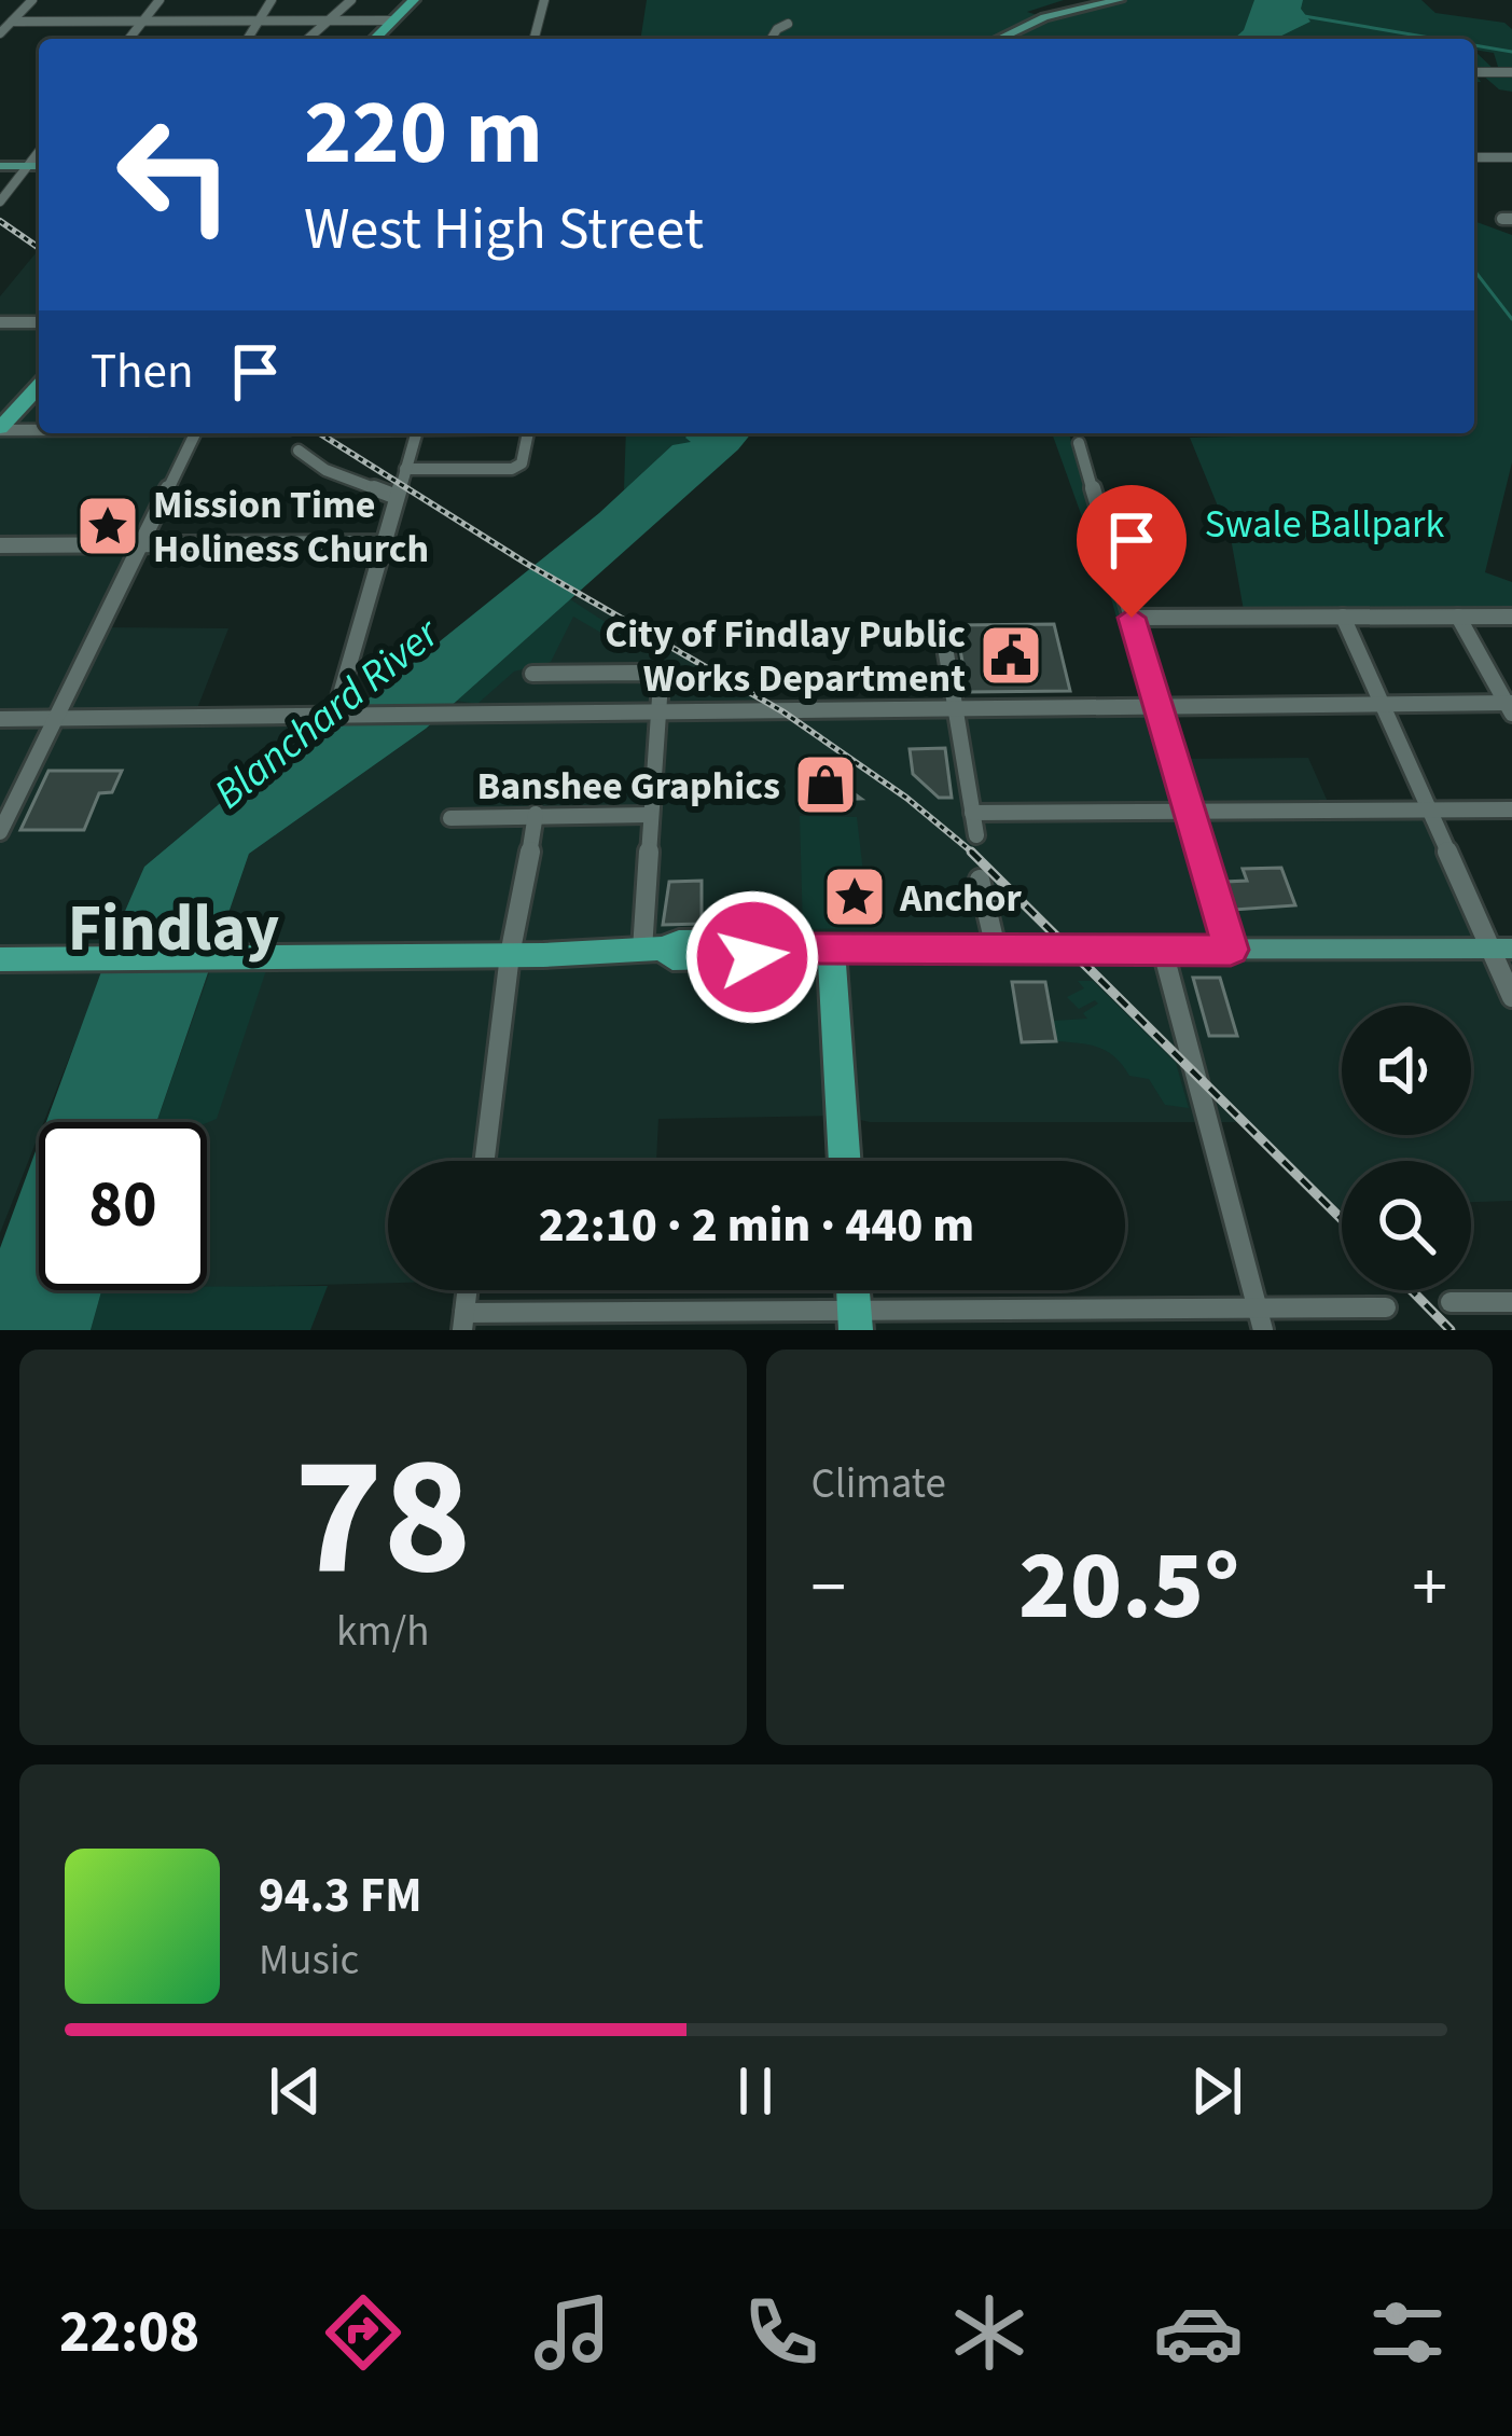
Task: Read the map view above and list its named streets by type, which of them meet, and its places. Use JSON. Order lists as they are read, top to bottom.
{
  "districts": ["Findlay"],
  "water": ["Blanchard River"],
  "parks": ["Swale Ballpark"],
  "places": {
    "place": ["Mission Time Holiness Church", "Anchor"],
    "public building": ["City of Findlay Public Works Department"],
    "shop": ["Banshee Graphics"]
  },
  "page": {
    "turn": ["220 m", "West High Street"],
    "then": "Then",
    "limit": "80",
    "trip": "22:10 · 2 min · 440 m",
    "tile": [
      ["78", "km/h"],
      "Climate"
    ],
    "heat": ["−", "20.5°", "+"],
    "song": ["94.3 FM", "Music"],
    "tabs": "22:08"
  }
}
